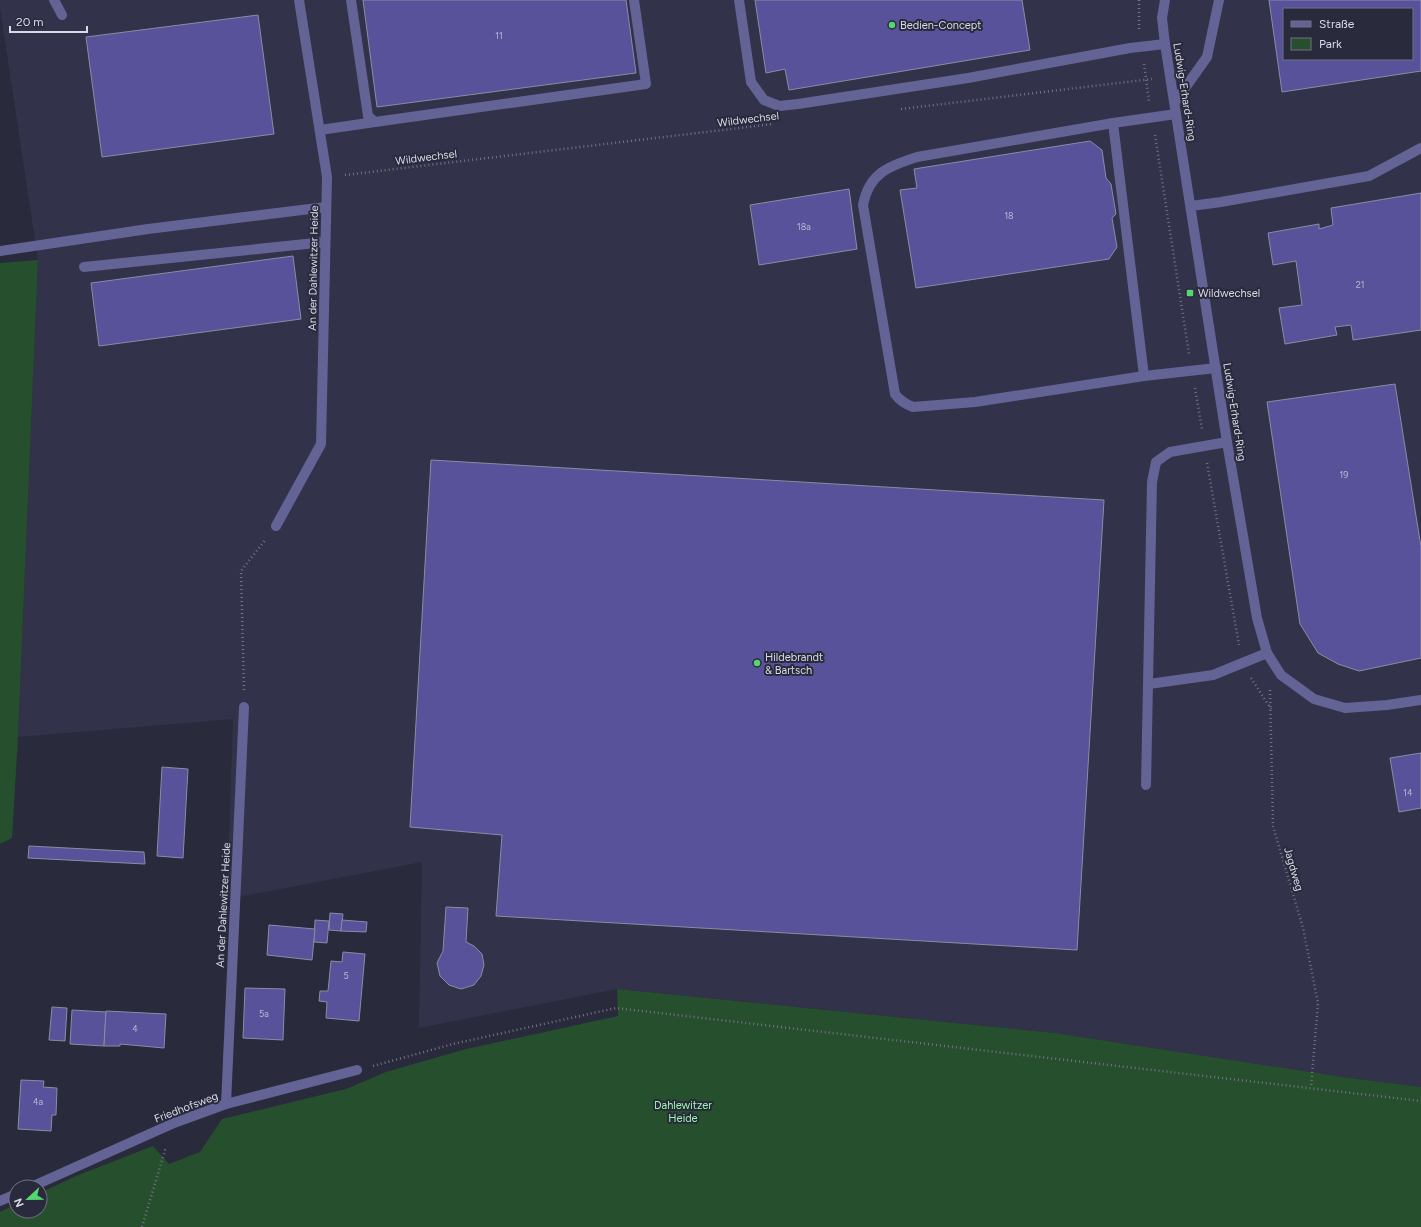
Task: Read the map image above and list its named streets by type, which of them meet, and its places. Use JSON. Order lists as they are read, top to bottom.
{
  "streets": {
    "street": ["Ludwig-Erhard-Ring", "An der Dahlewitzer Heide", "Friedhofsweg"],
    "path": ["Wildwechsel", "Jagdweg"]
  },
  "crossings": [
    ["Wildwechsel", "An der Dahlewitzer Heide"],
    ["An der Dahlewitzer Heide", "Friedhofsweg"]
  ],
  "parks": ["Dahlewitzer Heide"],
  "places": {
    "other": ["Bedien-Concept", "Hildebrandt & Bartsch"],
    "transit": ["Wildwechsel"]
  },
  "house_numbers": [
    "11",
    "18",
    "18a",
    "21",
    "19",
    "14",
    "5",
    "5a",
    "4",
    "4a"
  ],
  "legend": ["Straße", "Park"],
  "scale_bar": "20 m",
  "north": "left"
}
